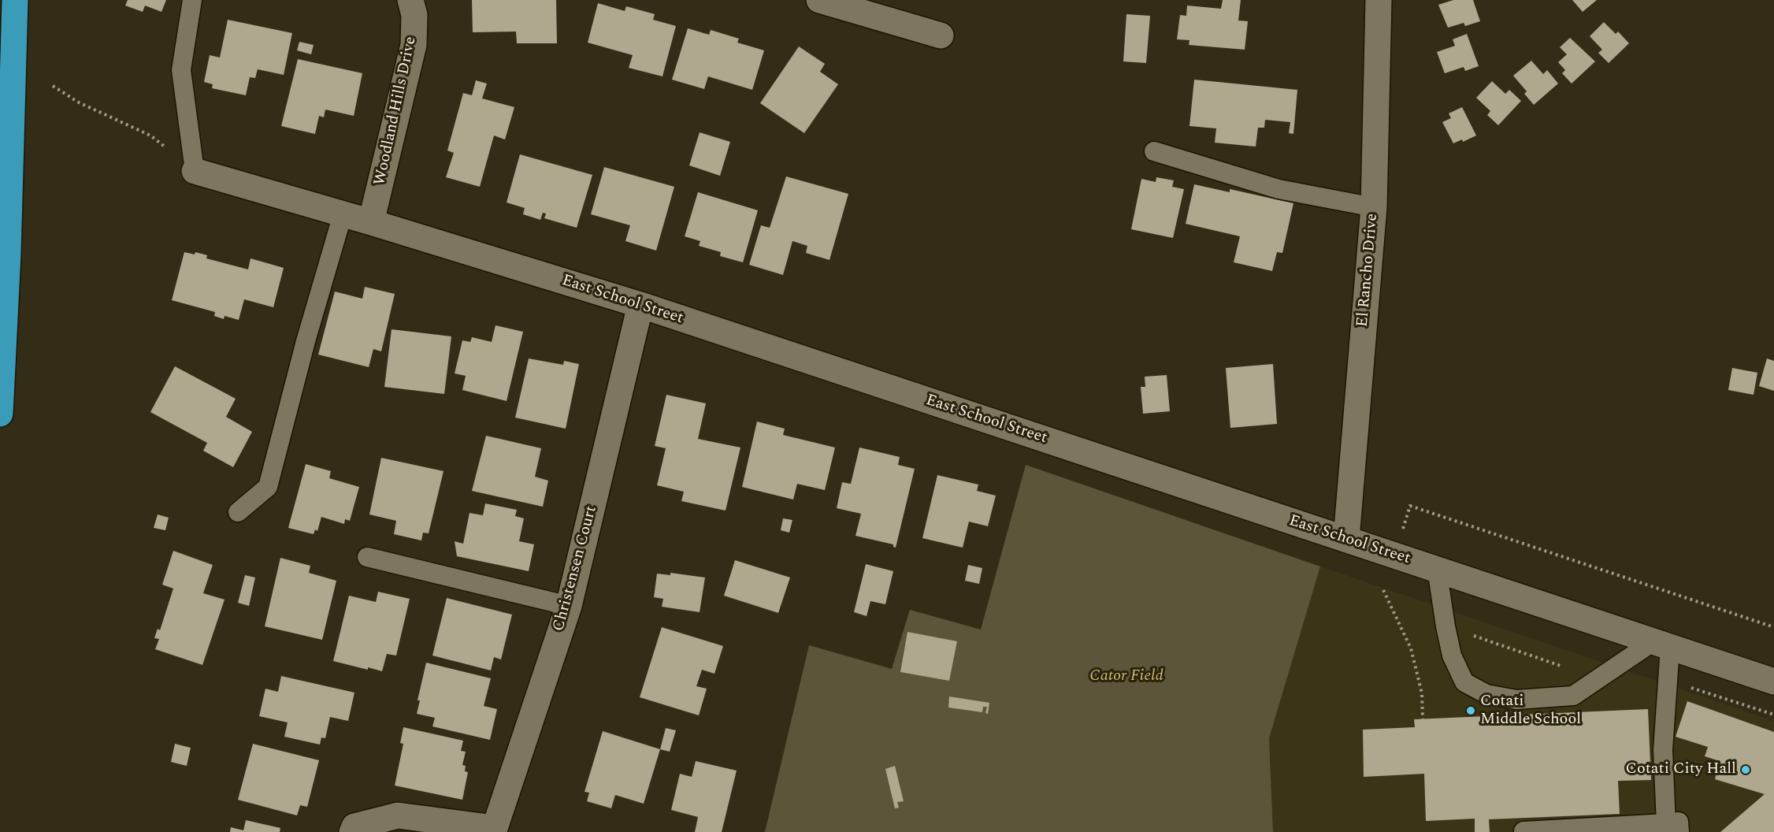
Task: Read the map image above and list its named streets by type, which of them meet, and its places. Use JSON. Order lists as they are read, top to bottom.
{
  "streets": {
    "street": [
      "Woodland Hills Drive",
      "El Rancho Drive",
      "East School Street",
      "Christensen Court"
    ]
  },
  "crossings": [
    ["Woodland Hills Drive", "East School Street"],
    ["El Rancho Drive", "East School Street"],
    ["East School Street", "Christensen Court"]
  ],
  "parks": ["Cator Field"],
  "places": ["Cotati Middle School", "Cotati City Hall"]
}
